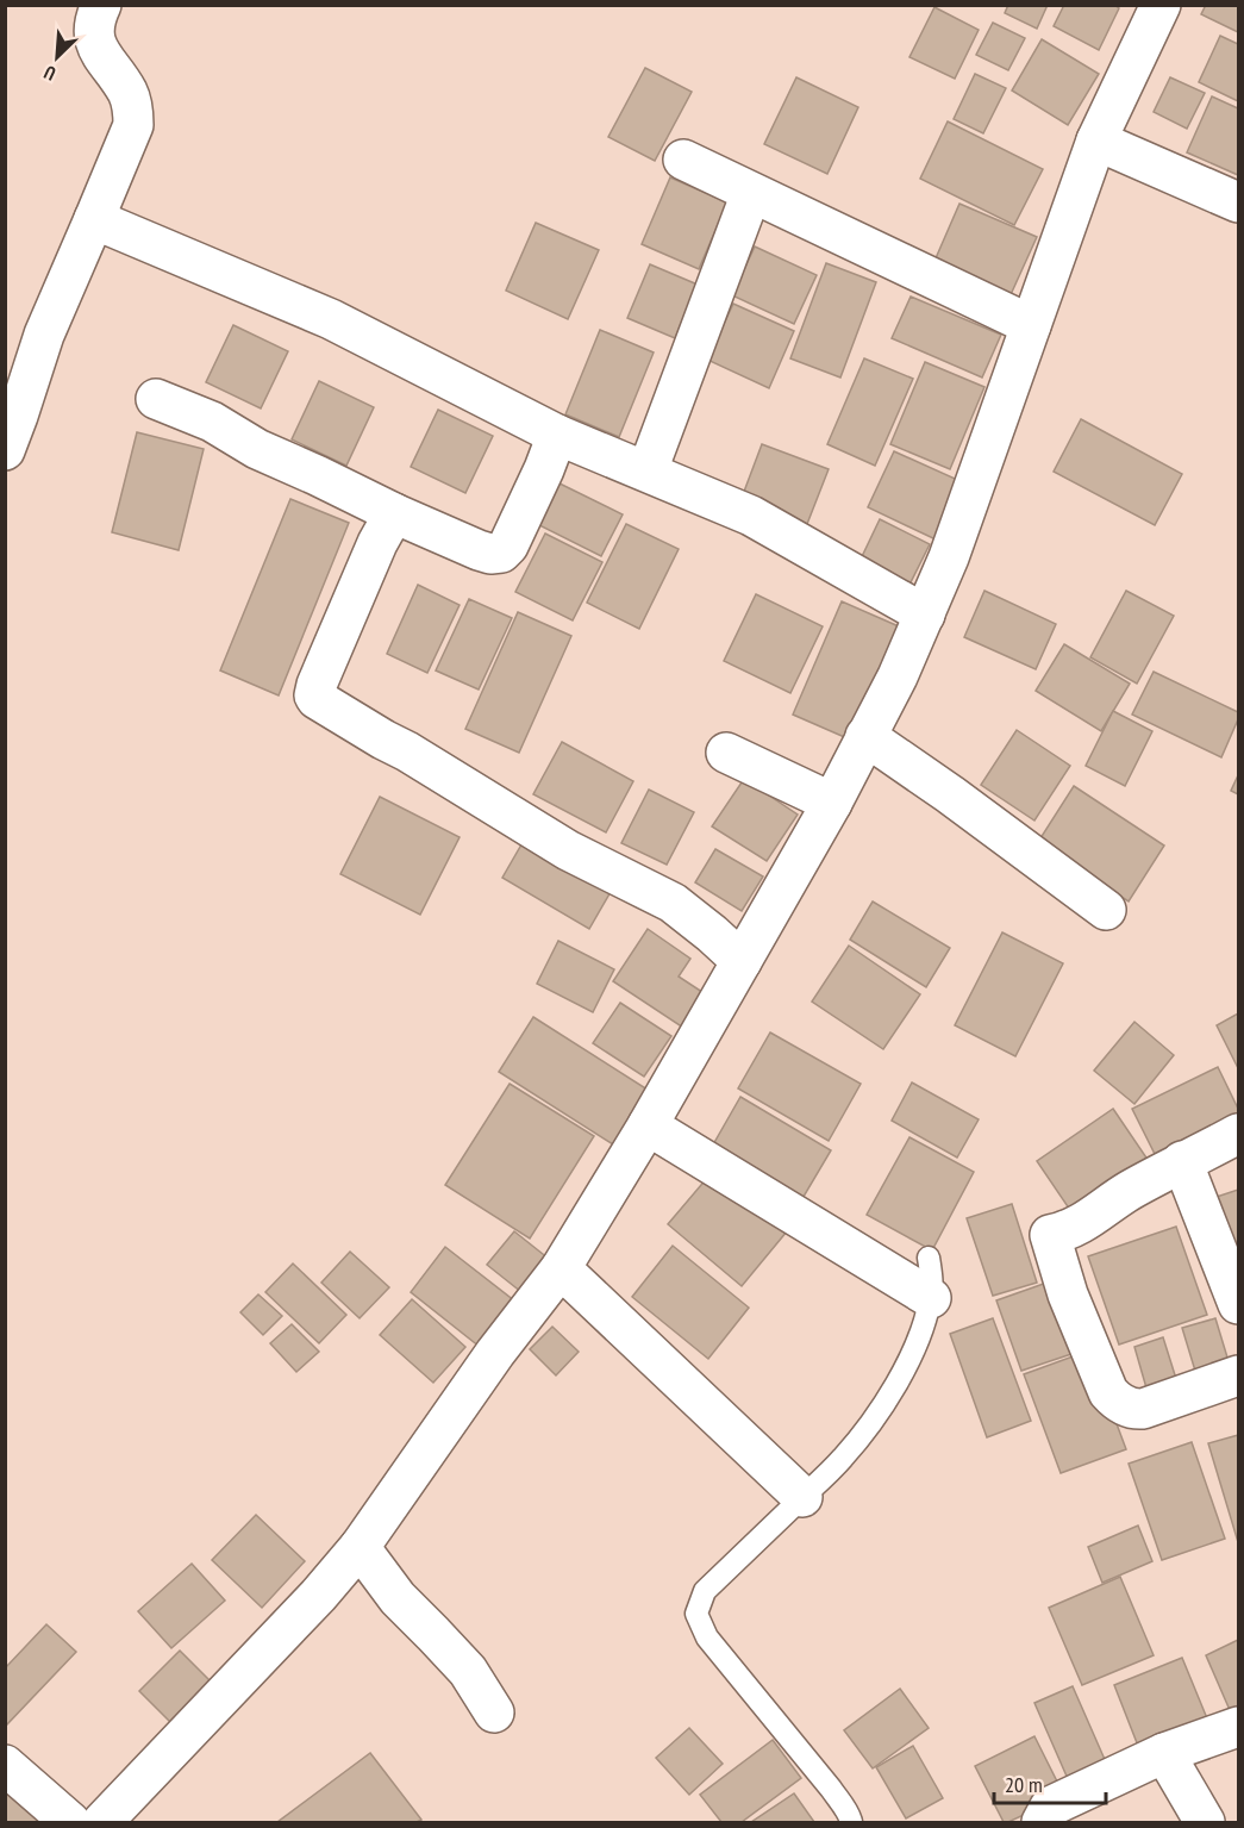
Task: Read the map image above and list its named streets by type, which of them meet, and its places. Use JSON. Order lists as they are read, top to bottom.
{
  "scale_bar": "20 m",
  "north": "bottom left"
}
